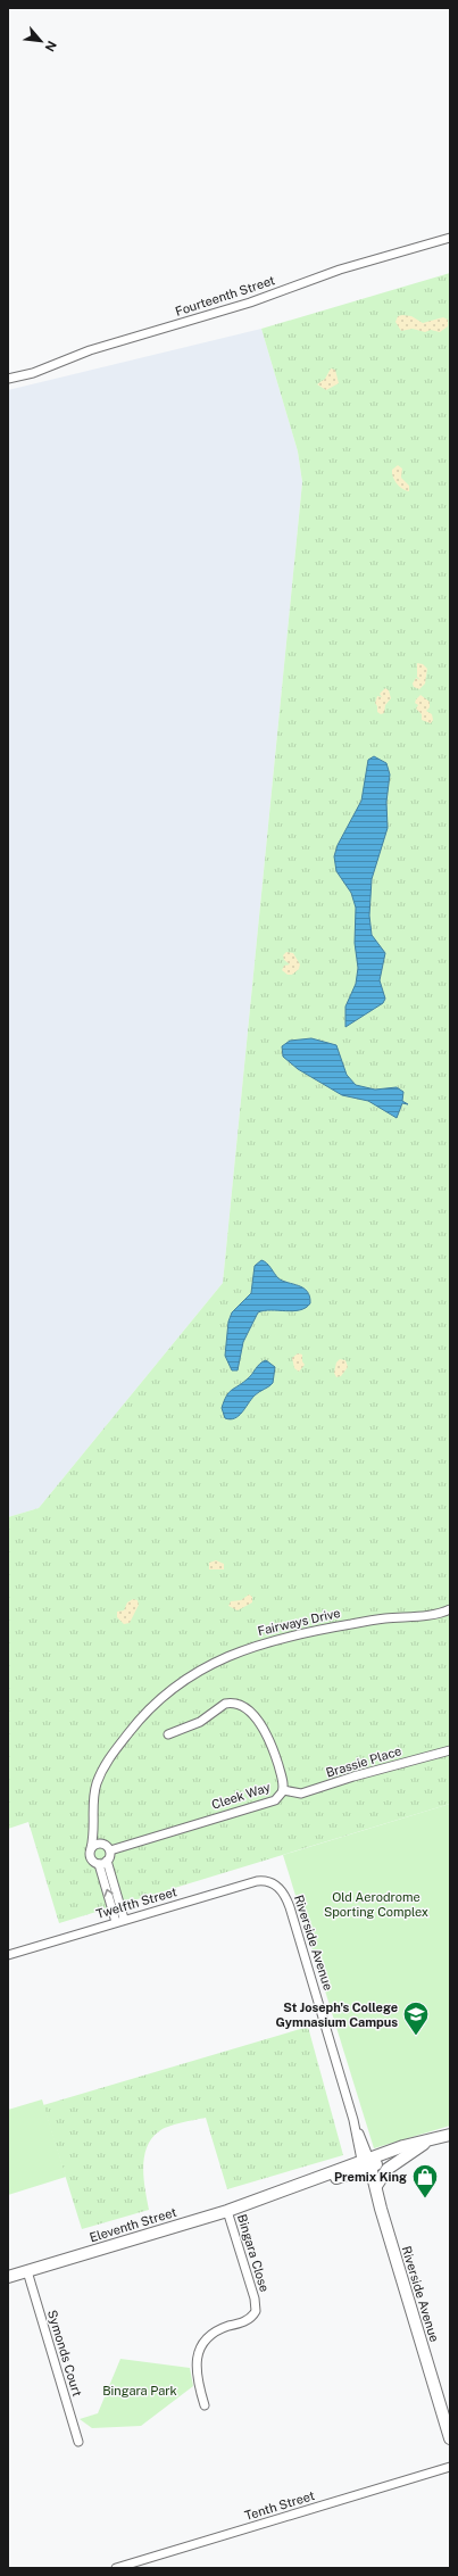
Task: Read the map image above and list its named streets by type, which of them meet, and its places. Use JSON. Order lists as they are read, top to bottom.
{
  "streets": {
    "main road": ["Riverside Avenue", "Eleventh Street"],
    "street": [
      "Fourteenth Street",
      "Fairways Drive",
      "Brassie Place",
      "Cleek Way",
      "Twelfth Street",
      "Bingara Close",
      "Symonds Court",
      "Tenth Street"
    ]
  },
  "crossings": [
    ["Fairways Drive", "Cleek Way"],
    ["Brassie Place", "Cleek Way"],
    ["Twelfth Street", "Riverside Avenue"],
    ["Riverside Avenue", "Eleventh Street"],
    ["Eleventh Street", "Bingara Close"],
    ["Eleventh Street", "Symonds Court"]
  ],
  "parks": ["Old Aerodrome Sporting Complex", "Bingara Park"],
  "places": {
    "school or university": ["St Joseph's College Gymnasium Campus"],
    "shop": ["Premix King"]
  },
  "north": "bottom right"
}
